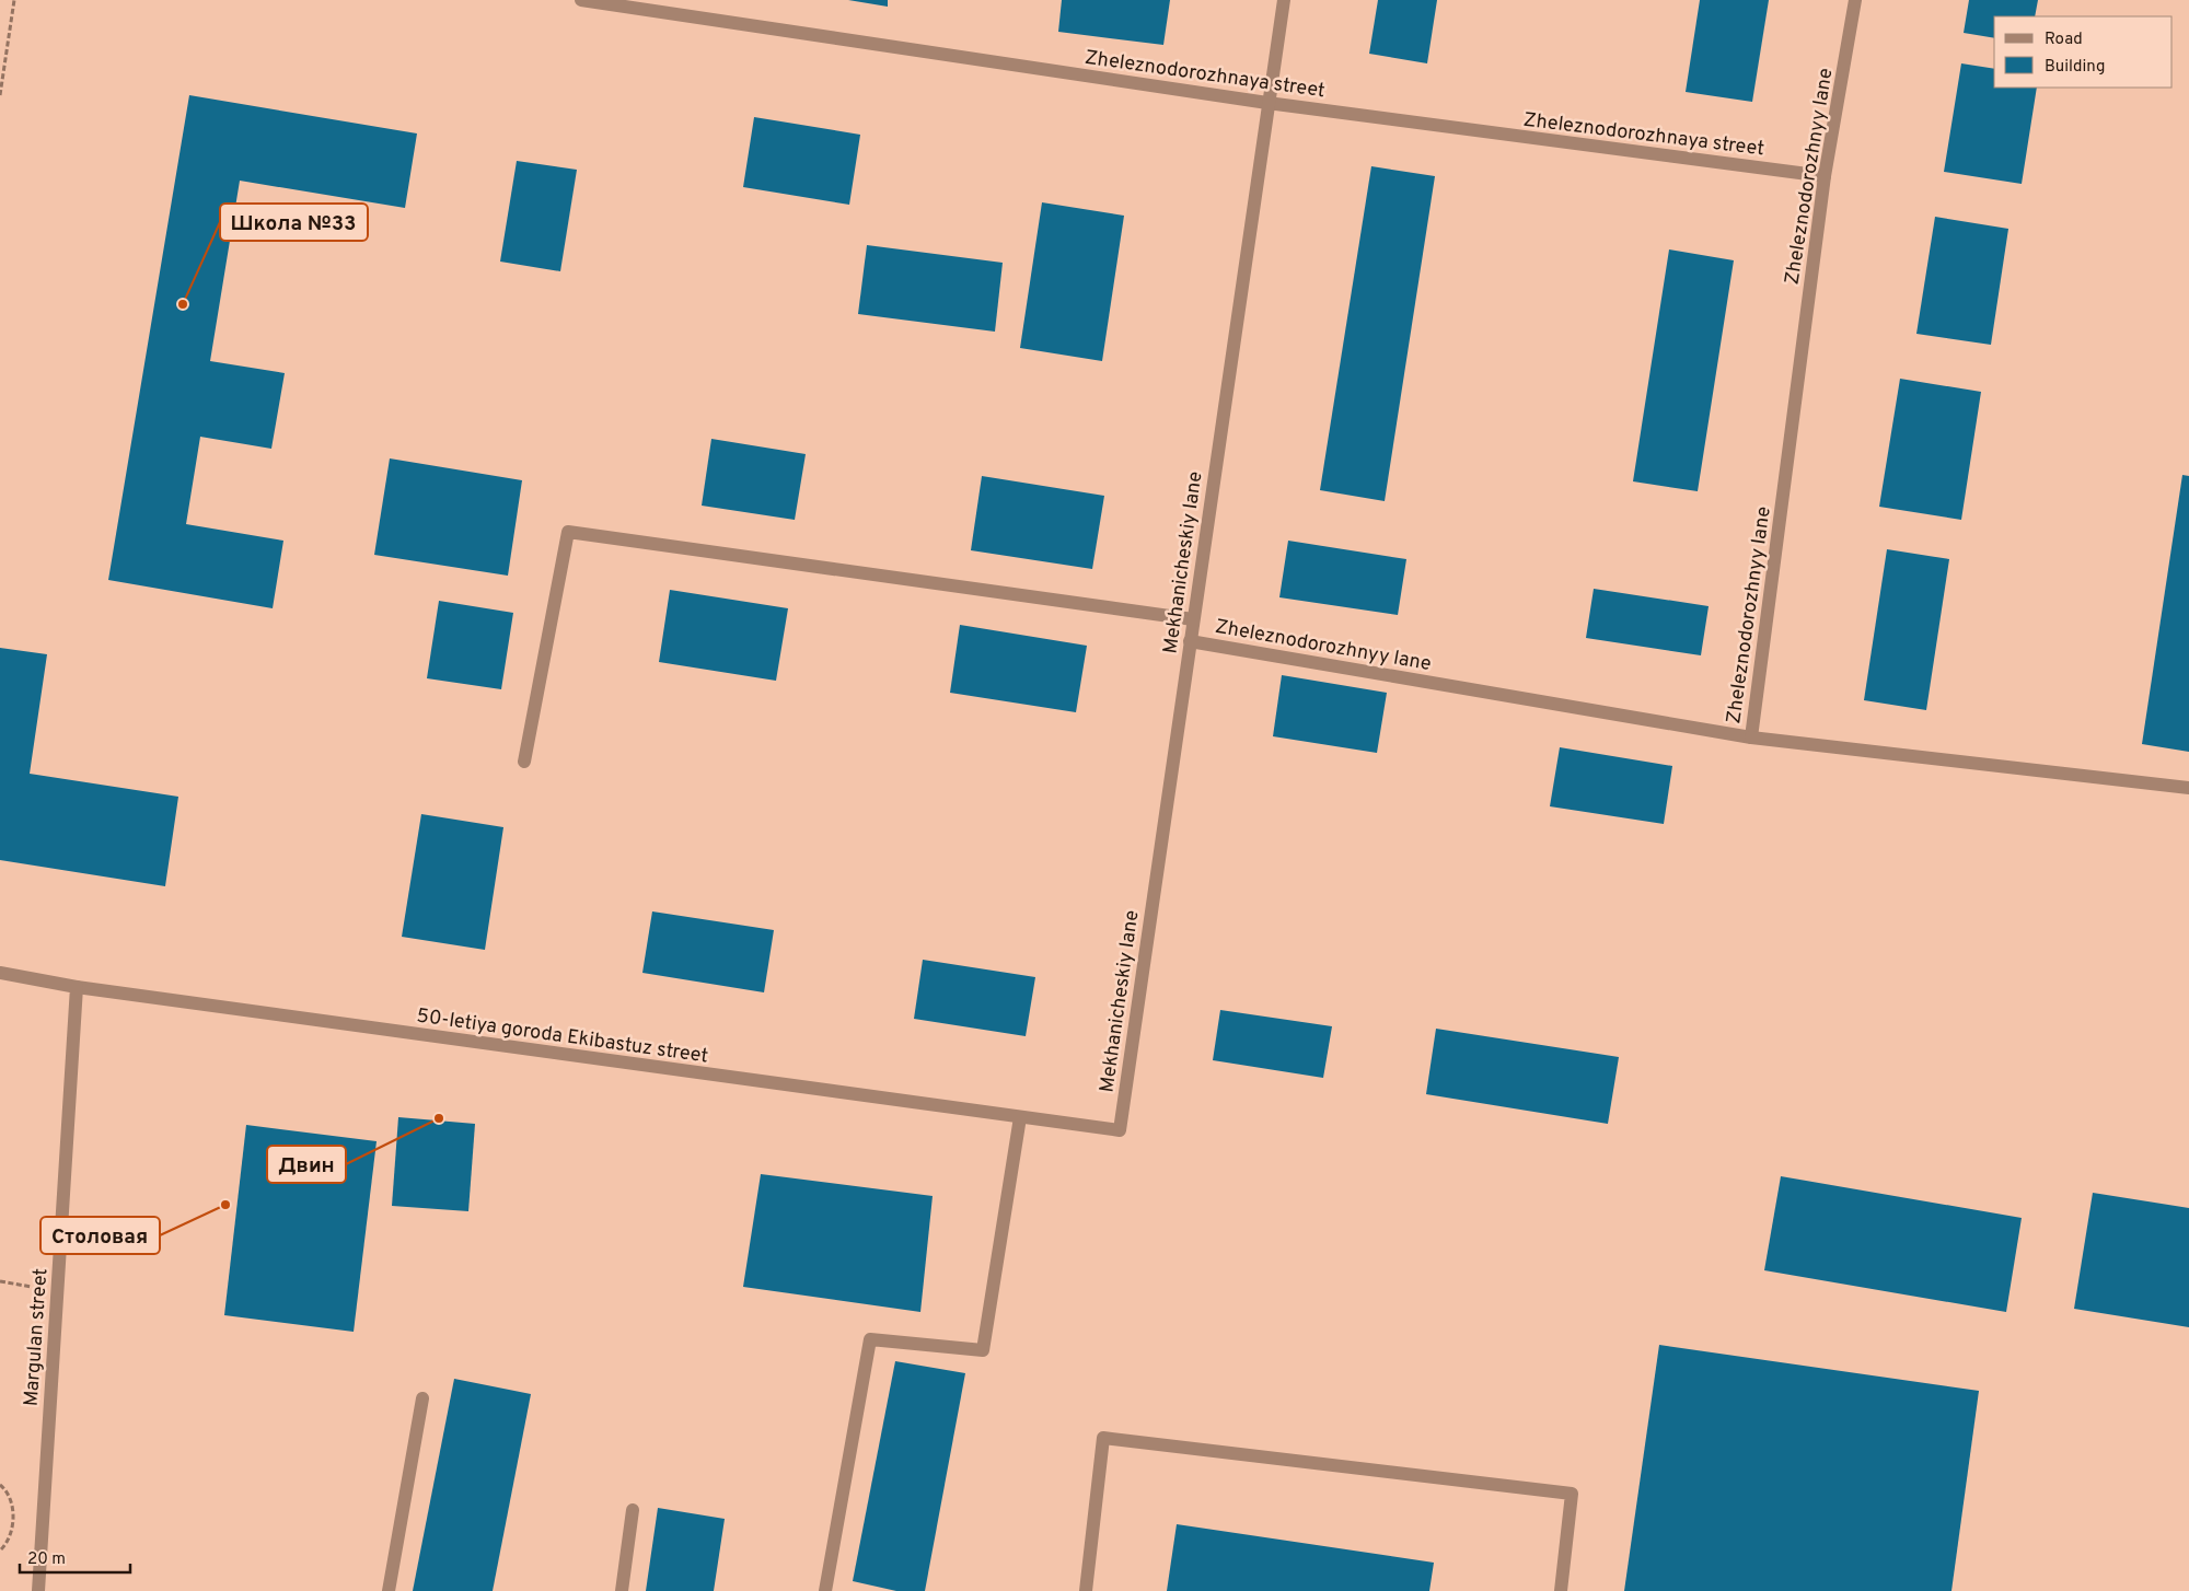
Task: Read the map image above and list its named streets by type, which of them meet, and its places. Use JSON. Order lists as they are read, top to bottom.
{
  "streets": {
    "street": [
      "Zheleznodorozhnaya street",
      "Zheleznodorozhnyy lane",
      "Mekhanicheskiy lane",
      "50-letiya goroda Ekibastuz street",
      "Margulan street"
    ]
  },
  "crossings": [
    ["Zheleznodorozhnaya street", "Zheleznodorozhnyy lane"],
    ["Zheleznodorozhnaya street", "Mekhanicheskiy lane"],
    ["Zheleznodorozhnyy lane", "Mekhanicheskiy lane"],
    ["Mekhanicheskiy lane", "50-letiya goroda Ekibastuz street"],
    ["50-letiya goroda Ekibastuz street", "Margulan street"]
  ],
  "places": ["Школа №33", "Двин", "Столовая"],
  "legend": ["Road", "Building"],
  "scale_bar": "20 m"
}
